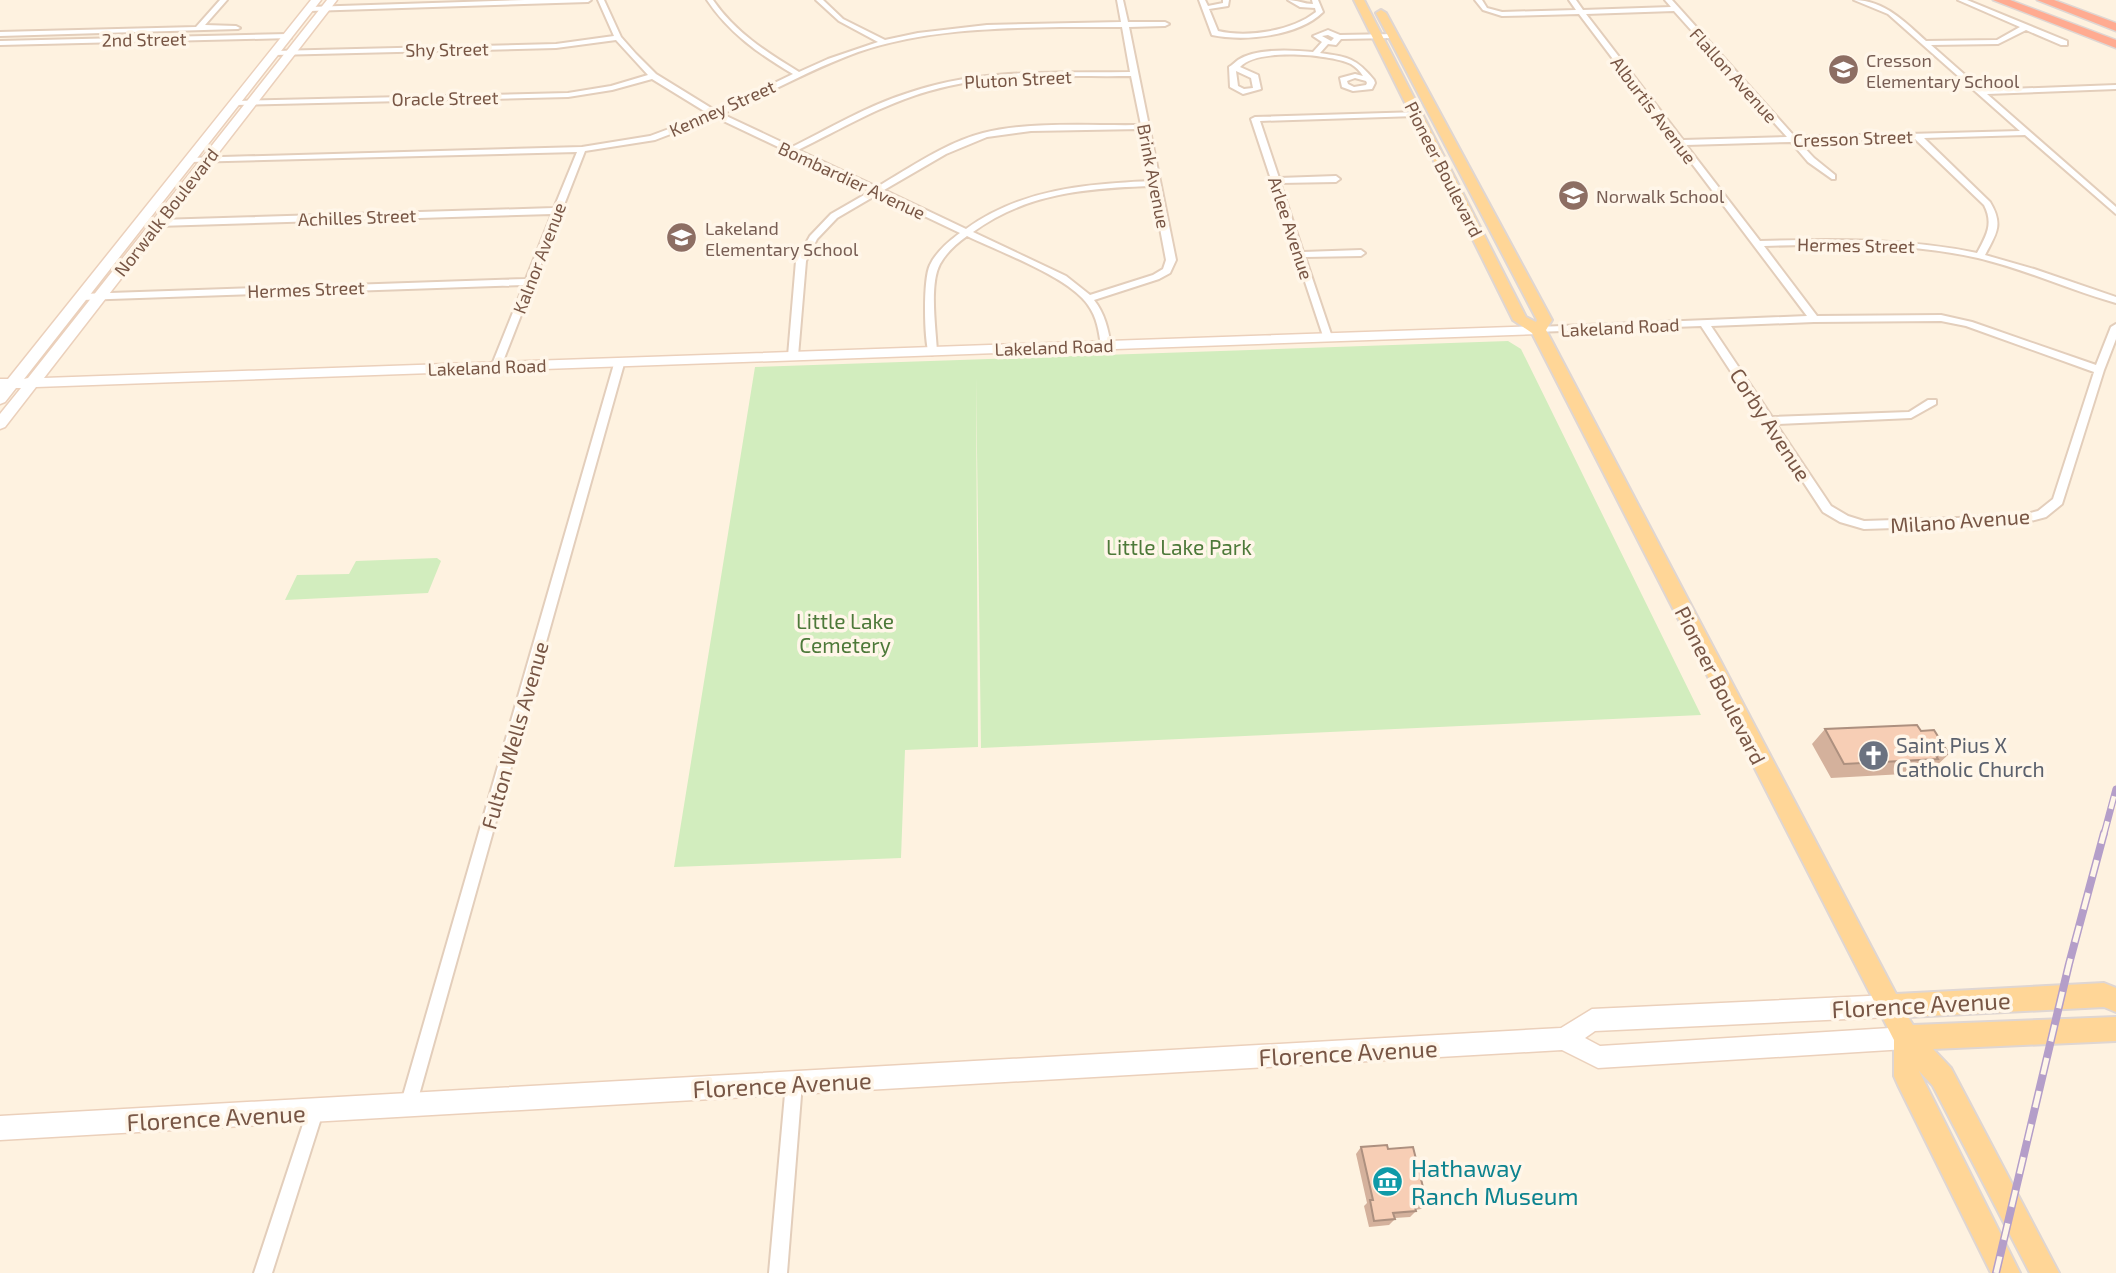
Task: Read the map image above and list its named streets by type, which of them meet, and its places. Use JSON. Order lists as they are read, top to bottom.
{
  "streets": {
    "main road": [
      "Pioneer Boulevard",
      "Norwalk Boulevard",
      "Lakeland Road",
      "Florence Avenue"
    ],
    "street": [
      "2nd Street",
      "Shy Street",
      "Flallon Avenue",
      "Pluton Street",
      "Oracle Street",
      "Kenney Street",
      "Alburtis Avenue",
      "Cresson Street",
      "Brink Avenue",
      "Bombardier Avenue",
      "Achilles Street",
      "Arlee Avenue",
      "Hermes Street",
      "Kalnor Avenue",
      "Corby Avenue",
      "Milano Avenue",
      "Fulton Wells Avenue"
    ]
  },
  "crossings": [
    ["2nd Street", "Norwalk Boulevard"],
    ["Shy Street", "Bombardier Avenue"],
    ["Shy Street", "Norwalk Boulevard"],
    ["Flallon Avenue", "Cresson Street"],
    ["Pluton Street", "Brink Avenue"],
    ["Pluton Street", "Bombardier Avenue"],
    ["Oracle Street", "Bombardier Avenue"],
    ["Oracle Street", "Norwalk Boulevard"],
    ["Kenney Street", "Brink Avenue"],
    ["Kenney Street", "Bombardier Avenue"],
    ["Kenney Street", "Norwalk Boulevard"],
    ["Kenney Street", "Kalnor Avenue"],
    ["Alburtis Avenue", "Cresson Street"],
    ["Alburtis Avenue", "Hermes Street"],
    ["Alburtis Avenue", "Lakeland Road"],
    ["Pioneer Boulevard", "Arlee Avenue"],
    ["Pioneer Boulevard", "Lakeland Road"],
    ["Pioneer Boulevard", "Florence Avenue"],
    ["Brink Avenue", "Bombardier Avenue"],
    ["Norwalk Boulevard", "Achilles Street"],
    ["Norwalk Boulevard", "Hermes Street"],
    ["Norwalk Boulevard", "Lakeland Road"],
    ["Achilles Street", "Kalnor Avenue"],
    ["Arlee Avenue", "Lakeland Road"],
    ["Hermes Street", "Kalnor Avenue"],
    ["Kalnor Avenue", "Lakeland Road"],
    ["Lakeland Road", "Corby Avenue"],
    ["Lakeland Road", "Milano Avenue"],
    ["Lakeland Road", "Fulton Wells Avenue"],
    ["Corby Avenue", "Milano Avenue"],
    ["Fulton Wells Avenue", "Florence Avenue"]
  ],
  "parks": ["Little Lake Park", "Little Lake Cemetery"],
  "places": {
    "school or university": ["Cresson Elementary School", "Norwalk School", "Lakeland Elementary School"],
    "church": ["Saint Pius X Catholic Church"],
    "museum": ["Hathaway Ranch Museum"]
  }
}
